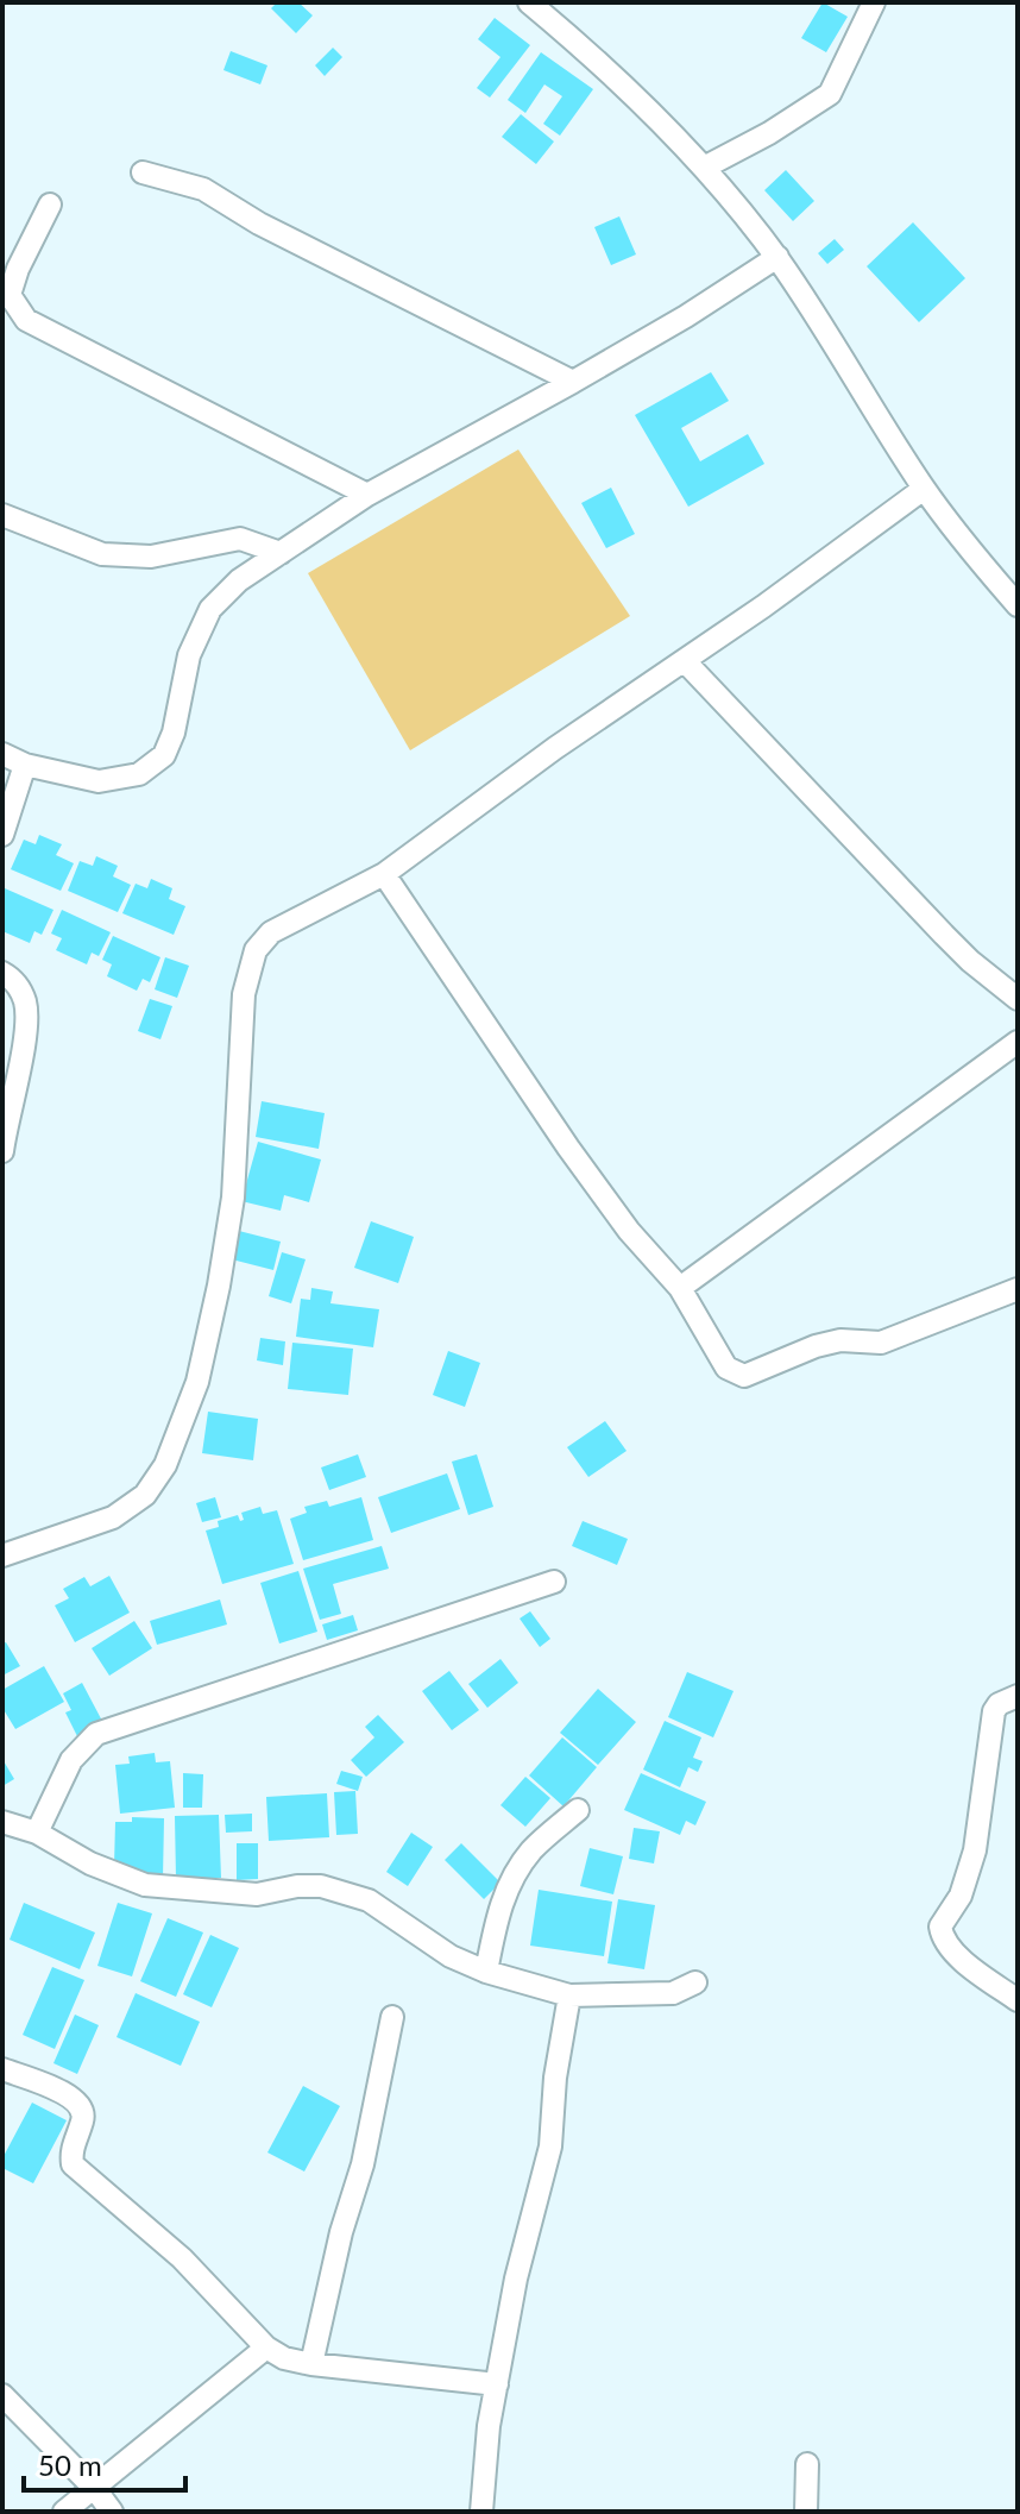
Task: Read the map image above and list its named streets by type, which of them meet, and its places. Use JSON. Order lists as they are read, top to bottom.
{
  "scale_bar": "50 m"
}
